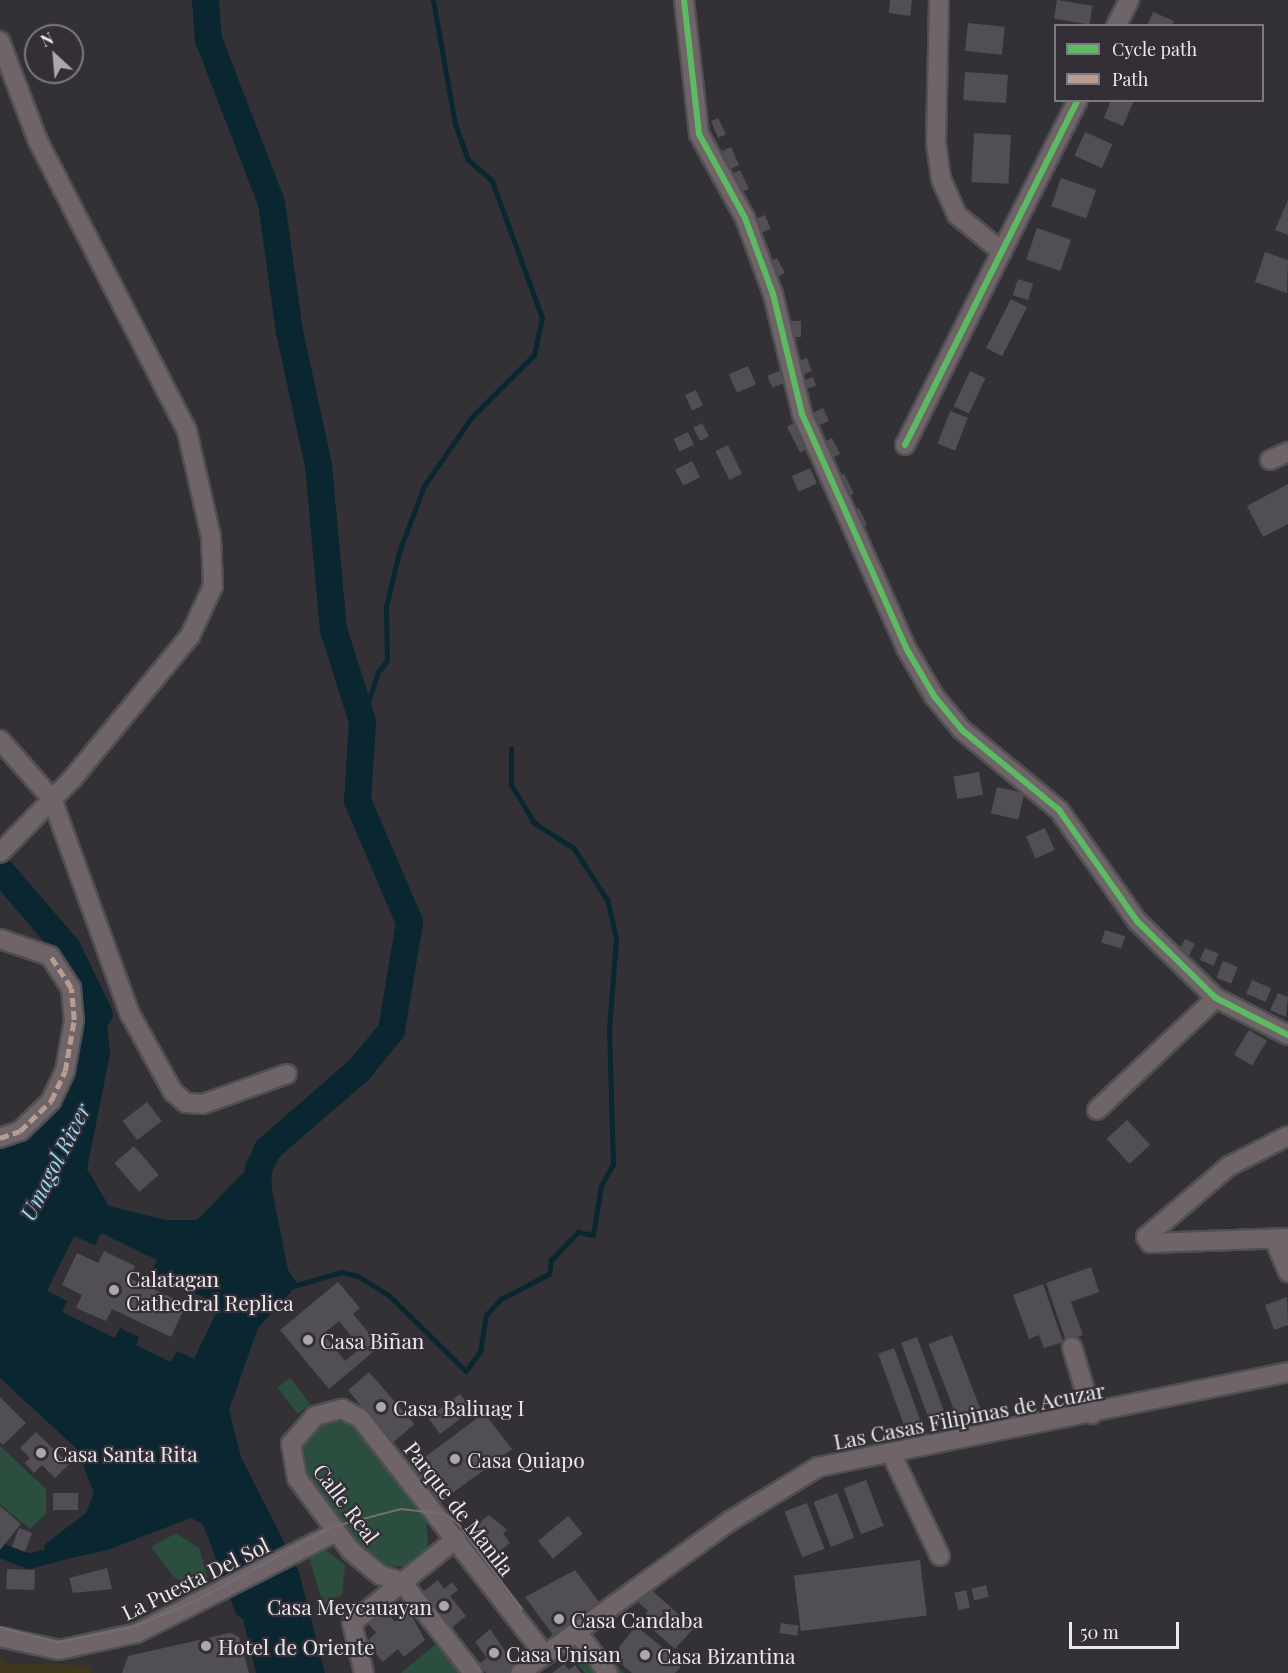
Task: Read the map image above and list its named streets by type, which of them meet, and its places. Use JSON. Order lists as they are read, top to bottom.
{
  "streets": {
    "street": [
      "Las Casas Filipinas de Acuzar",
      "Calle Real",
      "Parque de Manila",
      "La Puesta Del Sol"
    ]
  },
  "crossings": [
    ["Las Casas Filipinas de Acuzar", "Parque de Manila"],
    ["Calle Real", "Parque de Manila"],
    ["Calle Real", "La Puesta Del Sol"]
  ],
  "water": ["Umagol River"],
  "places": [
    "Calatagan Cathedral Replica",
    "Casa Biñan",
    "Casa Baliuag I",
    "Casa Santa Rita",
    "Casa Quiapo",
    "Casa Meycauayan",
    "Casa Candaba",
    "Hotel de Oriente",
    "Casa Unisan",
    "Casa Bizantina"
  ],
  "legend": ["Cycle path", "Path"],
  "scale_bar": "50 m",
  "north": "top left"
}
